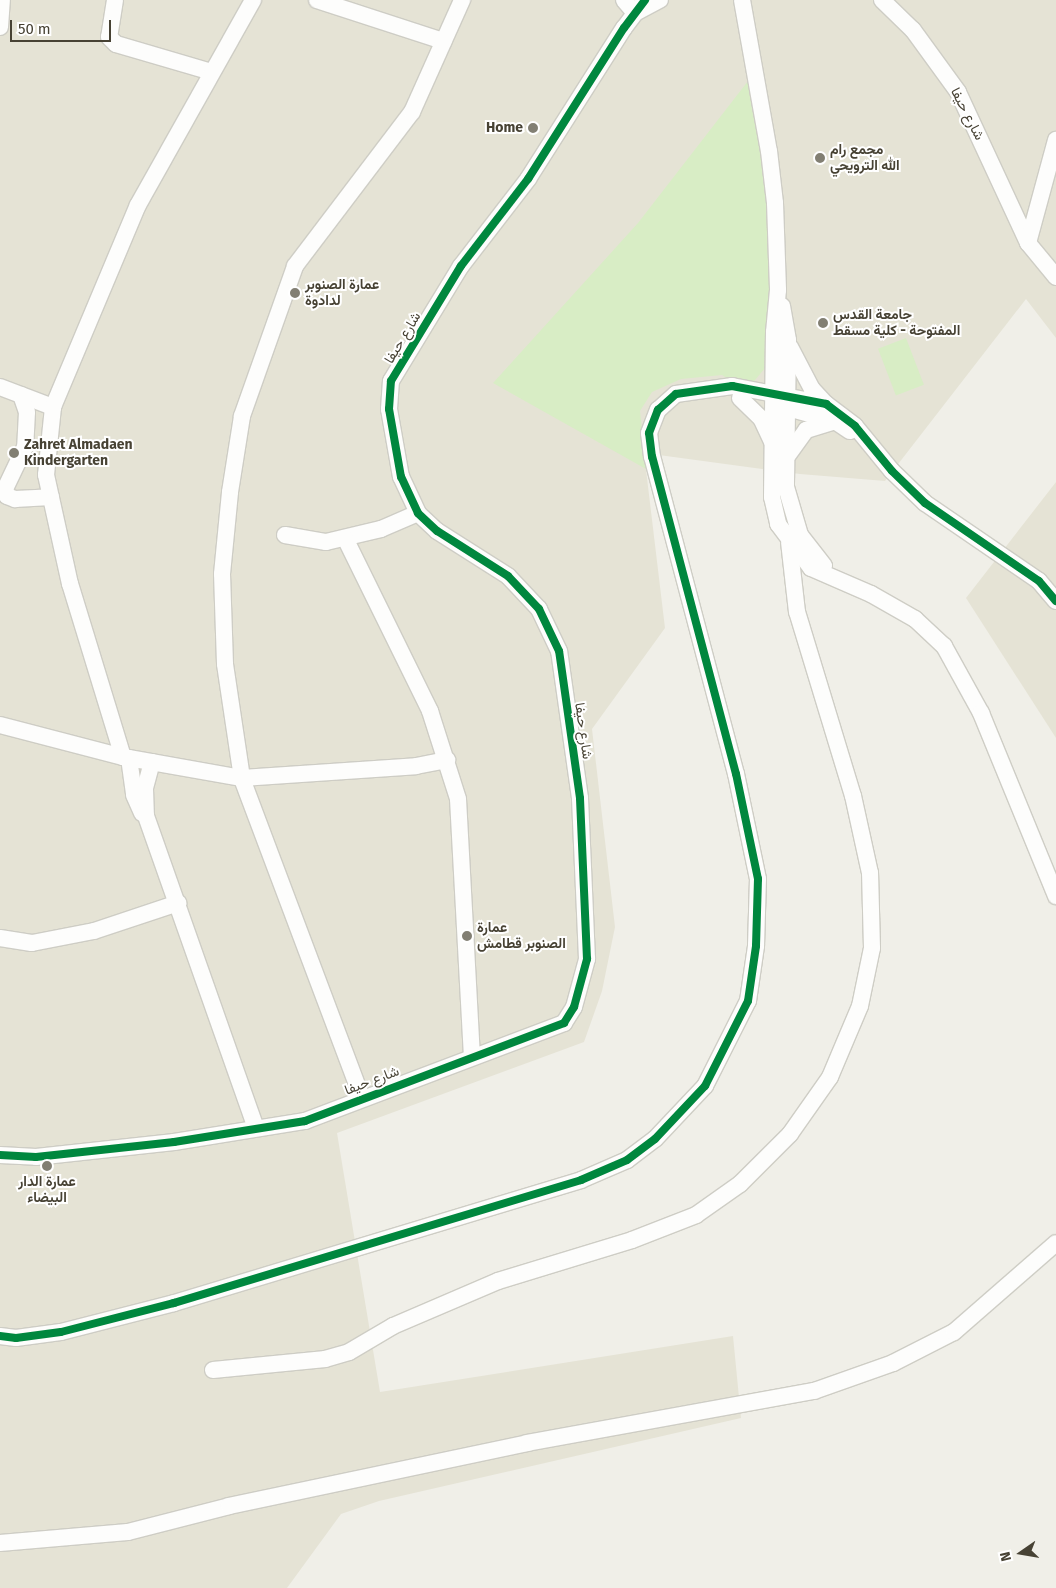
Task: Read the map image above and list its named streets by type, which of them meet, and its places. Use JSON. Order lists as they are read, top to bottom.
{
  "streets": {
    "street": ["شارع حيفا"]
  },
  "places": [
    "Home",
    "مجمع رام الله الترويحي",
    "عمارة الصنوبر لدادوة",
    "جامعة القدس المفتوحة - كلية مسقط",
    "Zahret Almadaen Kindergarten",
    "عمارة الصنوبر قطامش",
    "عمارة الدار البيضاء"
  ],
  "scale_bar": "50 m",
  "north": "left"
}
